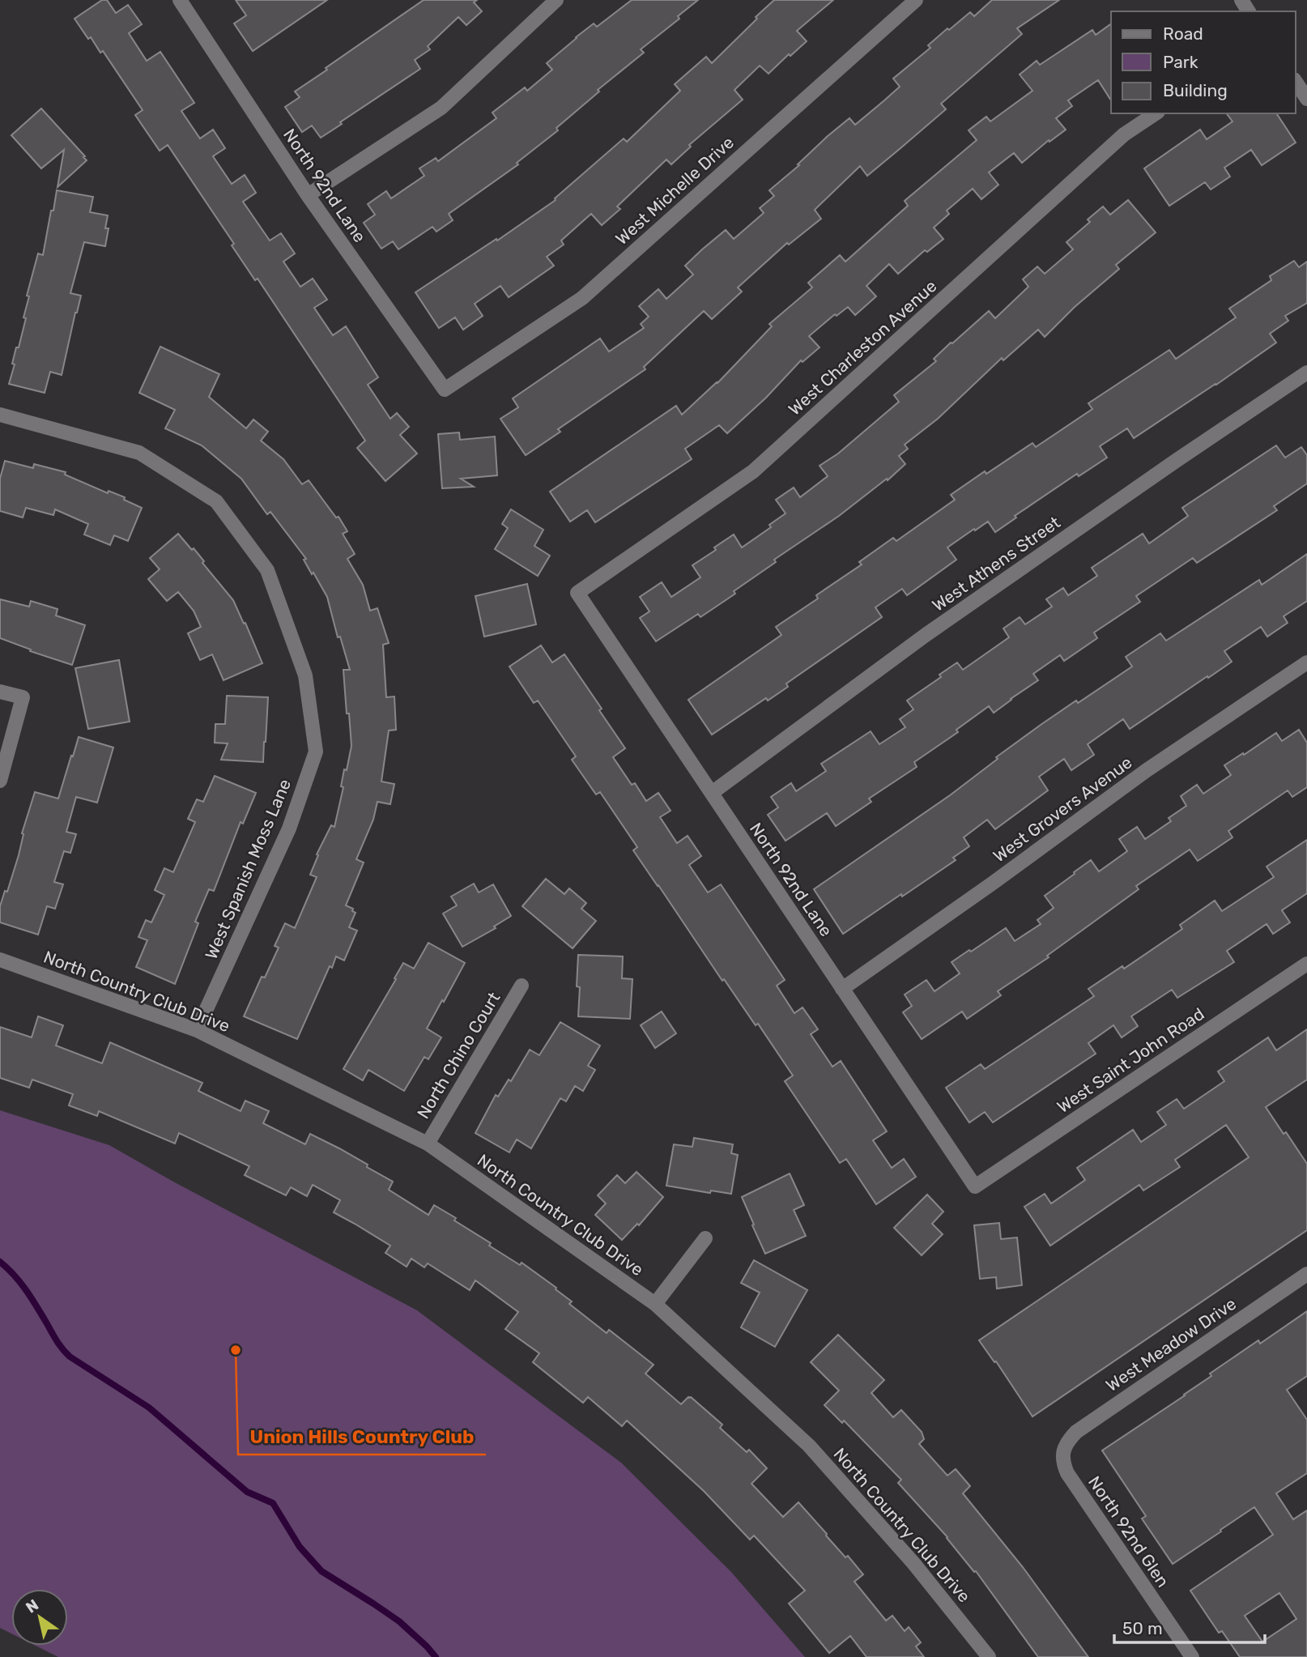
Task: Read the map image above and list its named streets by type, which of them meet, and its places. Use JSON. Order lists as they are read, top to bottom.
{
  "streets": {
    "street": [
      "North 92nd Lane",
      "West Michelle Drive",
      "West Charleston Avenue",
      "West Athens Street",
      "West Grovers Avenue",
      "West Spanish Moss Lane",
      "North Country Club Drive",
      "North Chino Court",
      "West Saint John Road",
      "West Meadow Drive",
      "North 92nd Glen"
    ]
  },
  "crossings": [
    ["North 92nd Lane", "West Michelle Drive"],
    ["North 92nd Lane", "West Charleston Avenue"],
    ["North 92nd Lane", "West Athens Street"],
    ["North 92nd Lane", "West Grovers Avenue"],
    ["North 92nd Lane", "West Saint John Road"],
    ["West Spanish Moss Lane", "North Country Club Drive"],
    ["North Country Club Drive", "North Chino Court"],
    ["West Meadow Drive", "North 92nd Glen"]
  ],
  "places": ["Union Hills Country Club"],
  "legend": ["Road", "Park", "Building"],
  "scale_bar": "50 m",
  "north": "top left"
}
